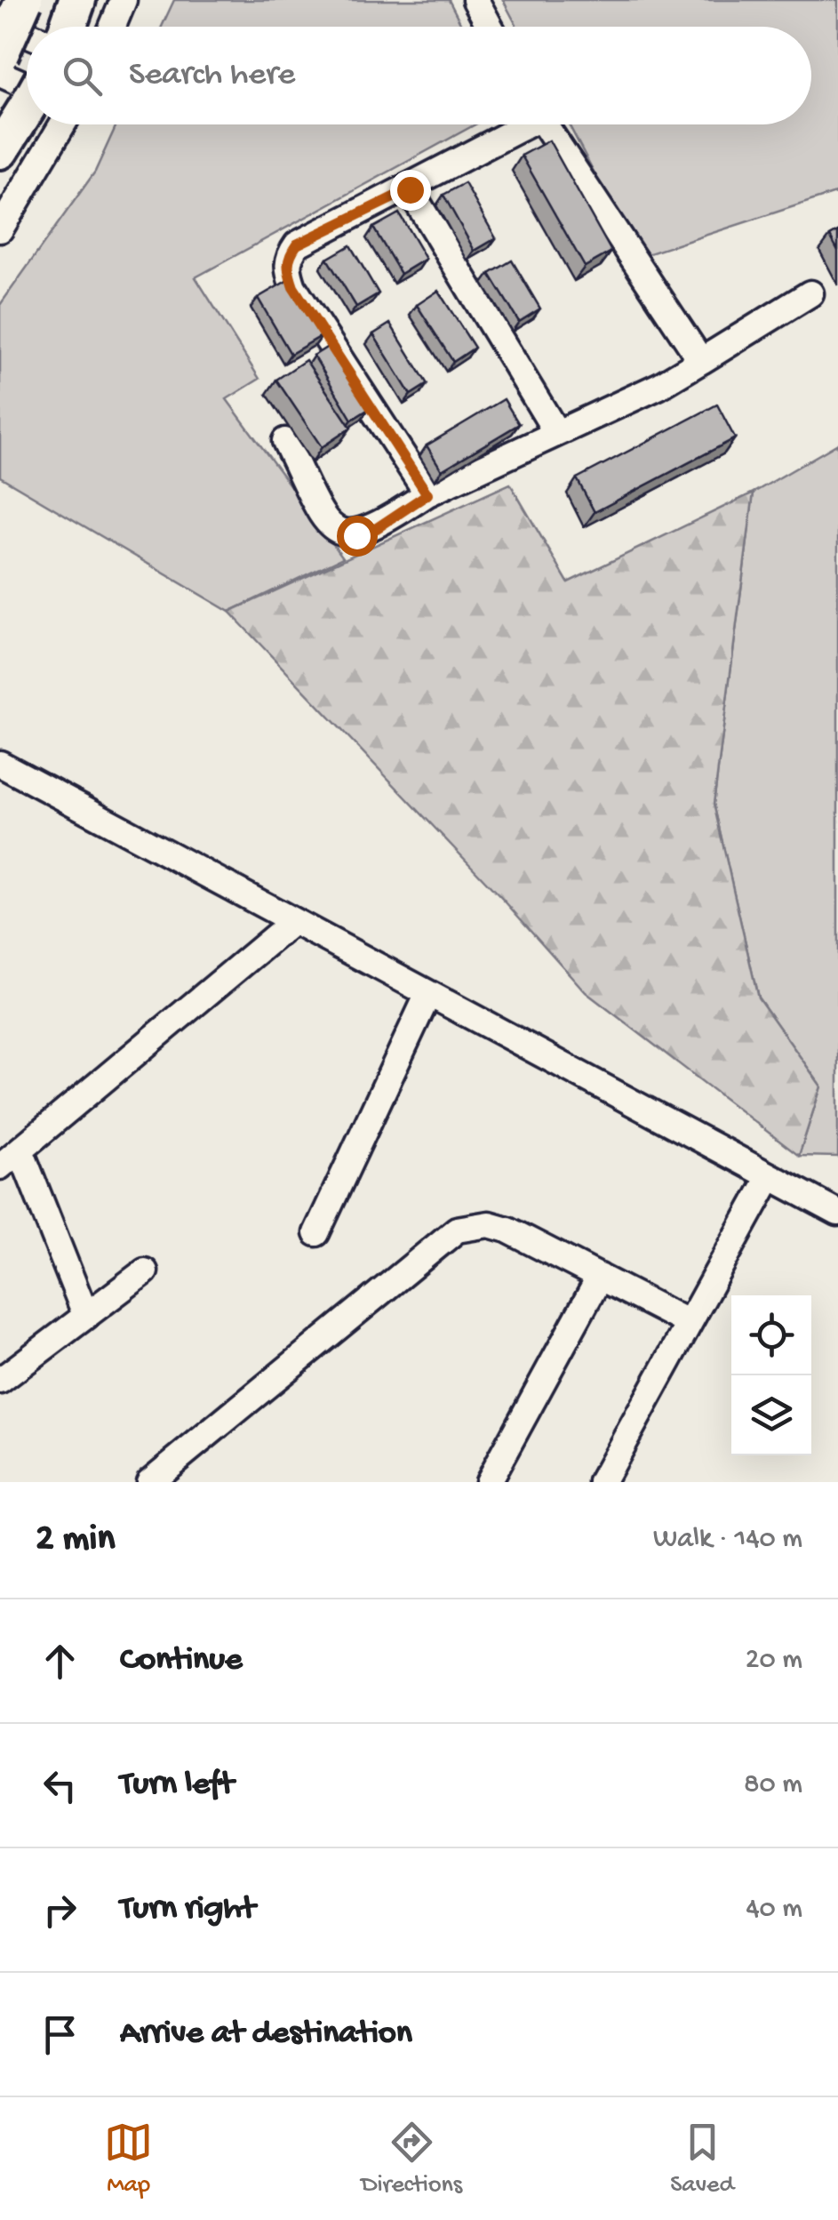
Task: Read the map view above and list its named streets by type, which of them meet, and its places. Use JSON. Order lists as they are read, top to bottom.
{
  "page": {
    "search": "Search here",
    "heading": ["2 min", "Walk · 140 m"],
    "list": [
      ["Continue", "20 m"],
      ["Turn left", "80 m"],
      ["Turn right", "40 m"],
      "Arrive at destination"
    ],
    "nav": ["Map", "Directions", "Saved"]
  }
}
